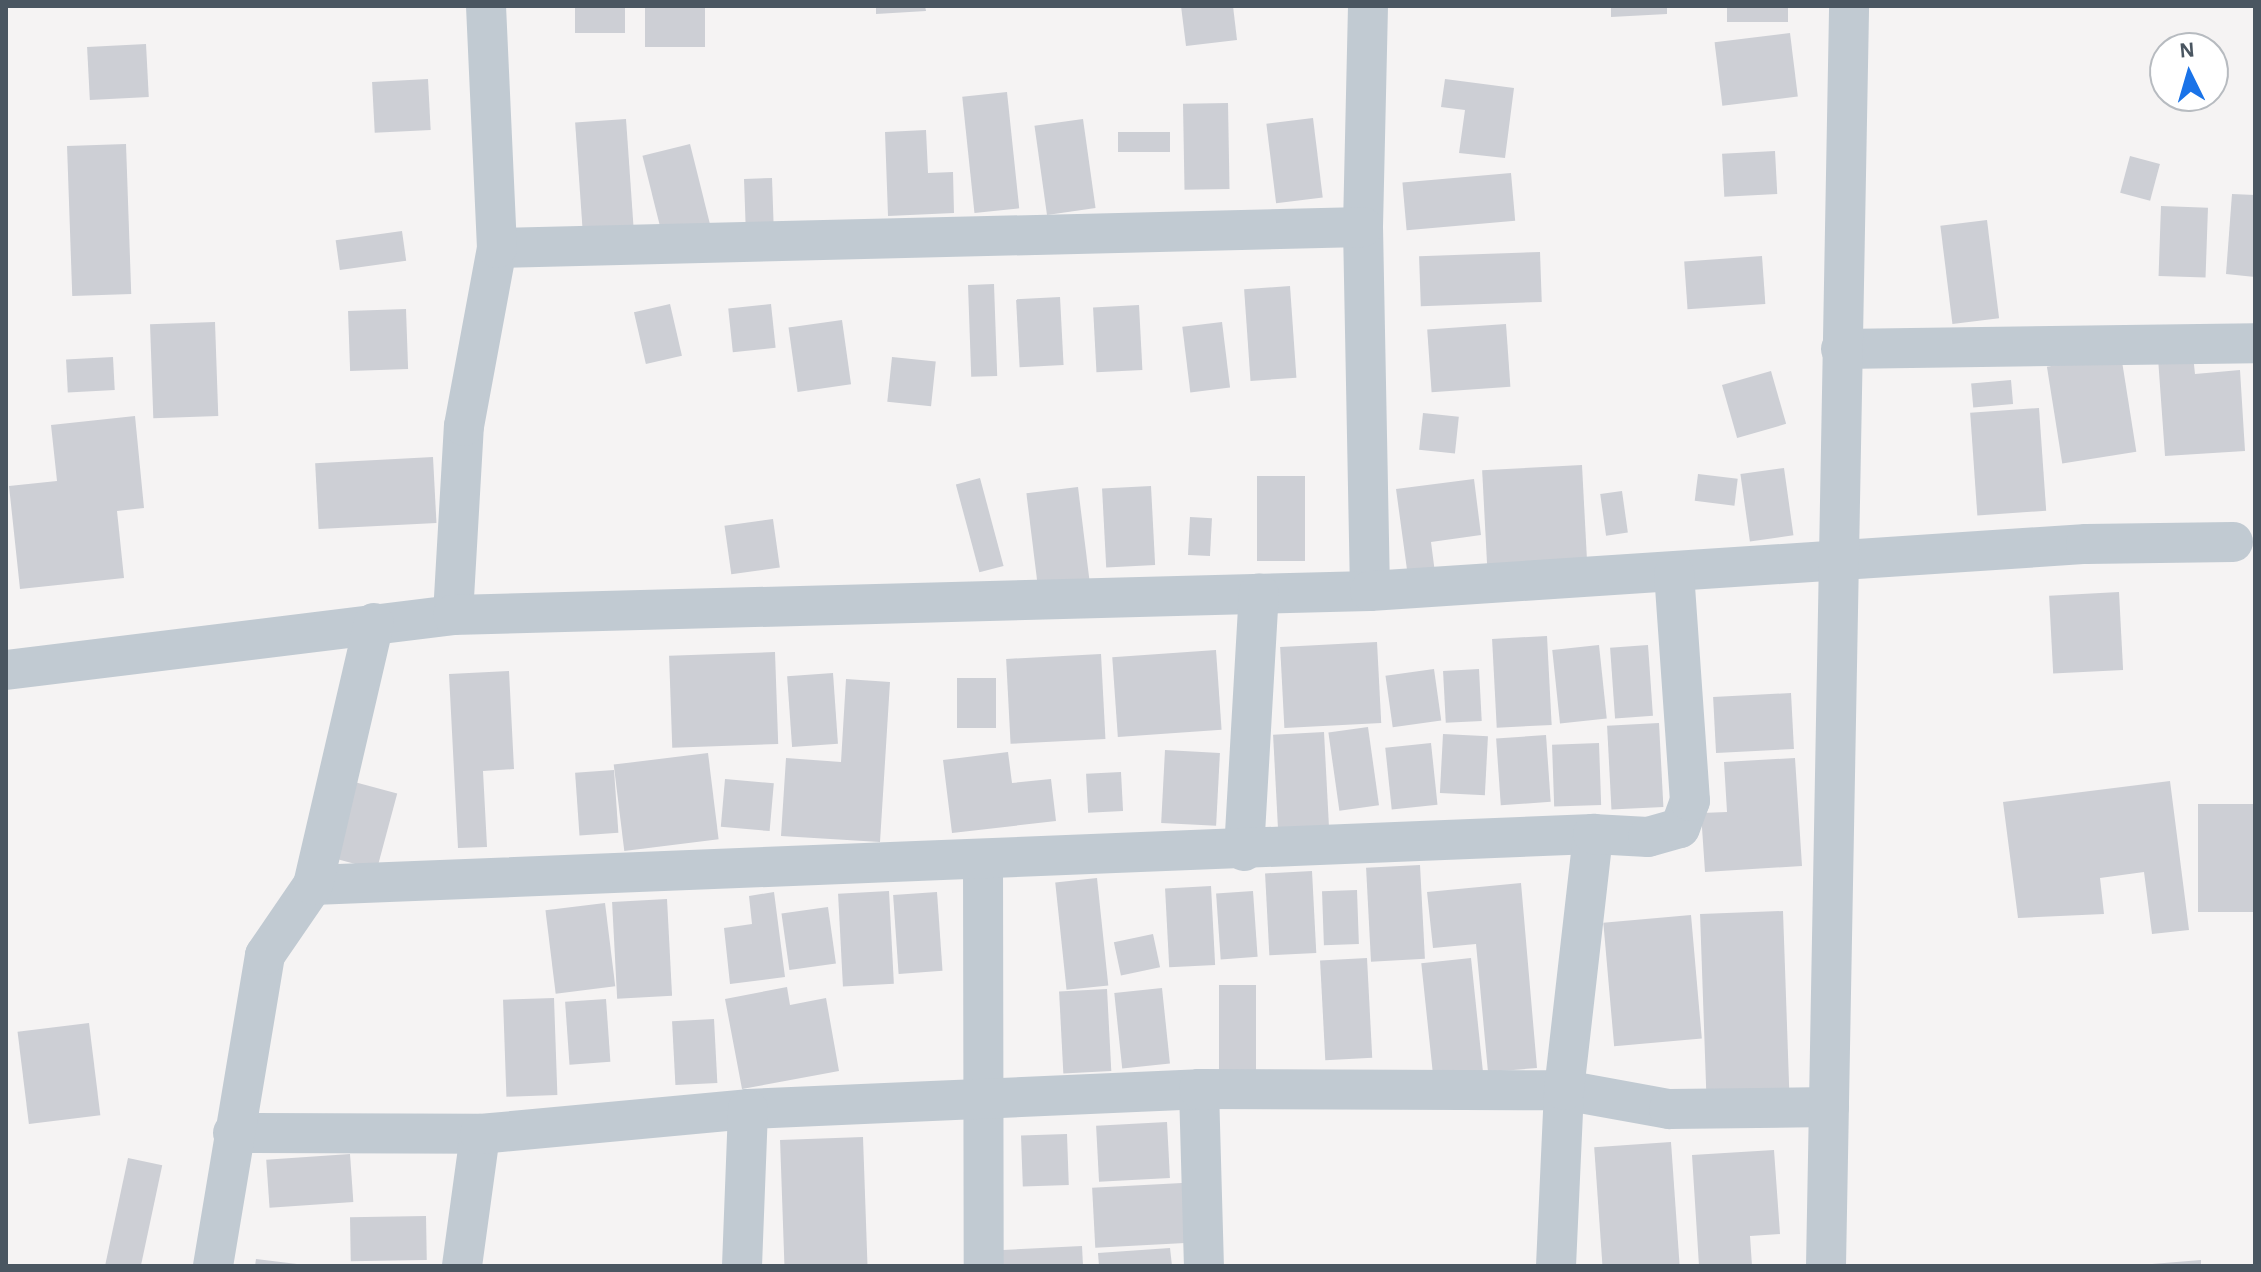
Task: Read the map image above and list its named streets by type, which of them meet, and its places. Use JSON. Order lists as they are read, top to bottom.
{
  "north": "top"
}
